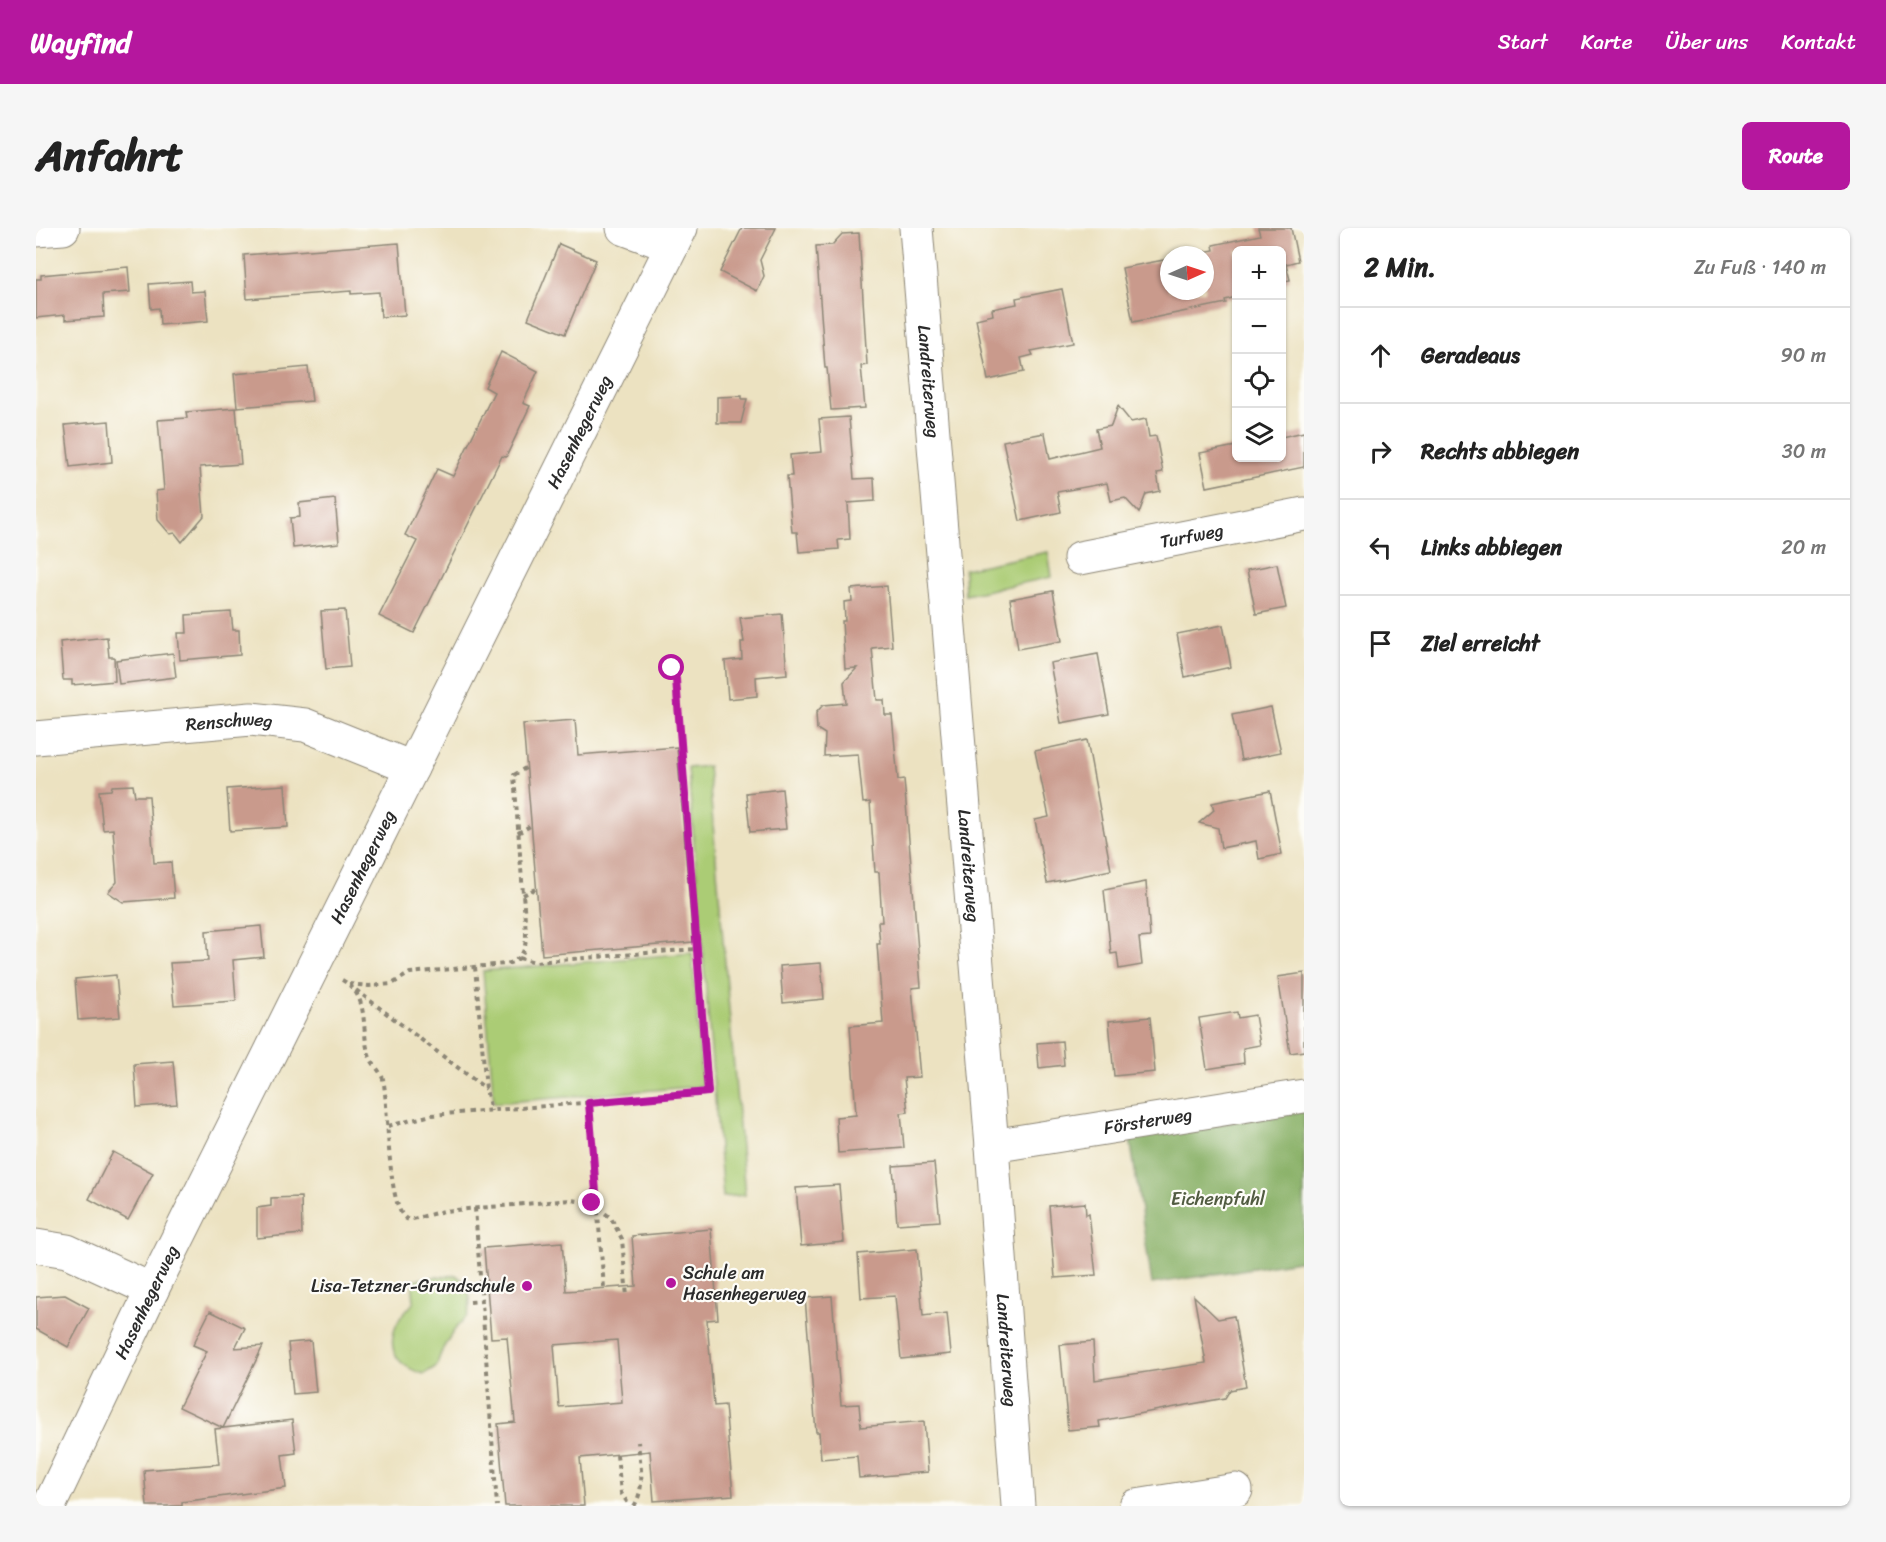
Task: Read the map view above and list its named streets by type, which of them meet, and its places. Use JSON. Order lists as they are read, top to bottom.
{
  "streets": {
    "street": [
      "Landreiterweg",
      "Hasenhegerweg",
      "Turfweg",
      "Renschweg",
      "Försterweg"
    ]
  },
  "crossings": [
    ["Landreiterweg", "Försterweg"],
    ["Hasenhegerweg", "Renschweg"]
  ],
  "parks": ["Eichenpfuhl"],
  "places": ["Schule am Hasenhegerweg", "Lisa-Tetzner-Grundschule"],
  "north": "right",
  "page": {
    "header": "Wayfind",
    "nav": [
      "Start",
      "Karte",
      "Über uns",
      "Kontakt"
    ],
    "title": "Anfahrt",
    "buttons": "Route",
    "heading": ["2 Min.", "Zu Fuß · 140 m"],
    "map_buttons": ["+", "−"],
    "list": [
      ["Geradeaus", "90 m"],
      ["Rechts abbiegen", "30 m"],
      ["Links abbiegen", "20 m"],
      "Ziel erreicht"
    ]
  }
}
